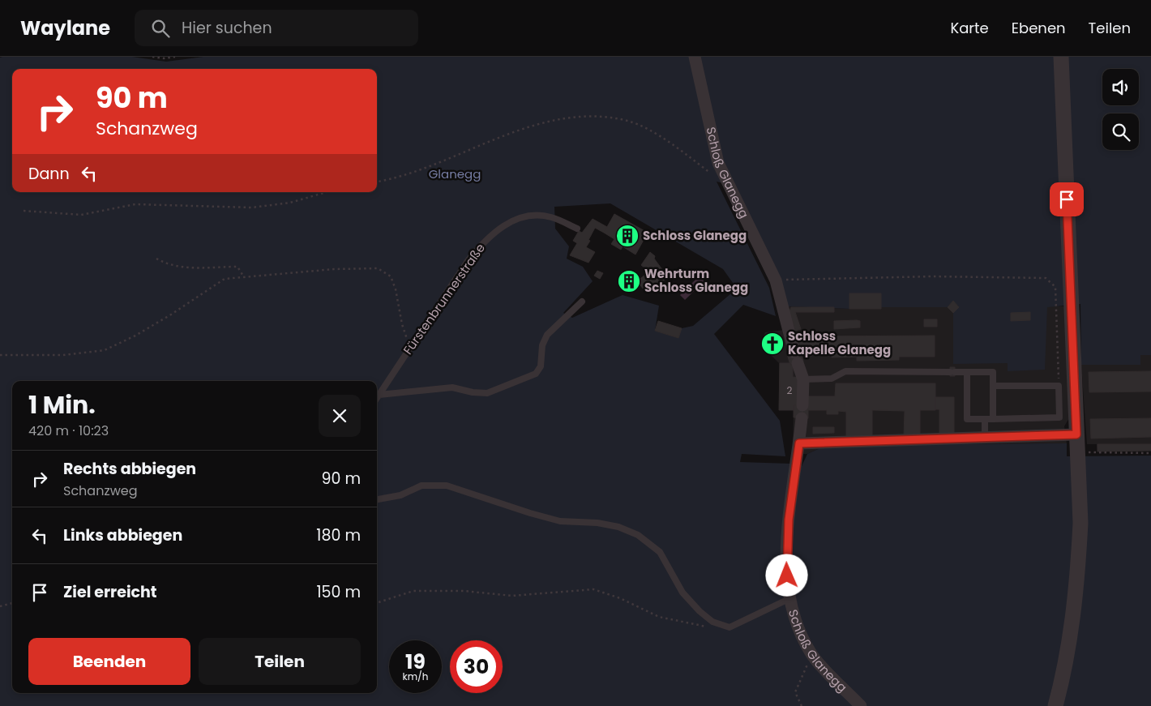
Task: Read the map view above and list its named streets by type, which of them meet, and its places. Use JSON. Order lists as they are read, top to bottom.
{
  "streets": {
    "street": ["Schloß Glanegg"],
    "lane": ["Fürstenbrunnerstraße"]
  },
  "parks": ["Glanegg"],
  "places": {
    "building": ["Schloss Glanegg", "Wehrturm Schloss Glanegg"],
    "church": ["Schloss Kapelle Glanegg"]
  },
  "house_numbers": ["2"],
  "page": {
    "header": "Waylane",
    "search": "Hier suchen",
    "nav": ["Karte", "Ebenen", "Teilen"],
    "turn": ["90 m", "Schanzweg"],
    "then": "Dann",
    "heading": ["1 Min.", "420 m · 10:23"],
    "list": [
      {
        "name": "Rechts abbiegen",
        "note": "Schanzweg",
        "value": "90 m"
      },
      {
        "name": "Links abbiegen",
        "value": "180 m"
      },
      {
        "name": "Ziel erreicht",
        "value": "150 m"
      }
    ],
    "buttons": ["Beenden", "Teilen"],
    "speed": "19 km/h",
    "limit": "30"
  }
}
